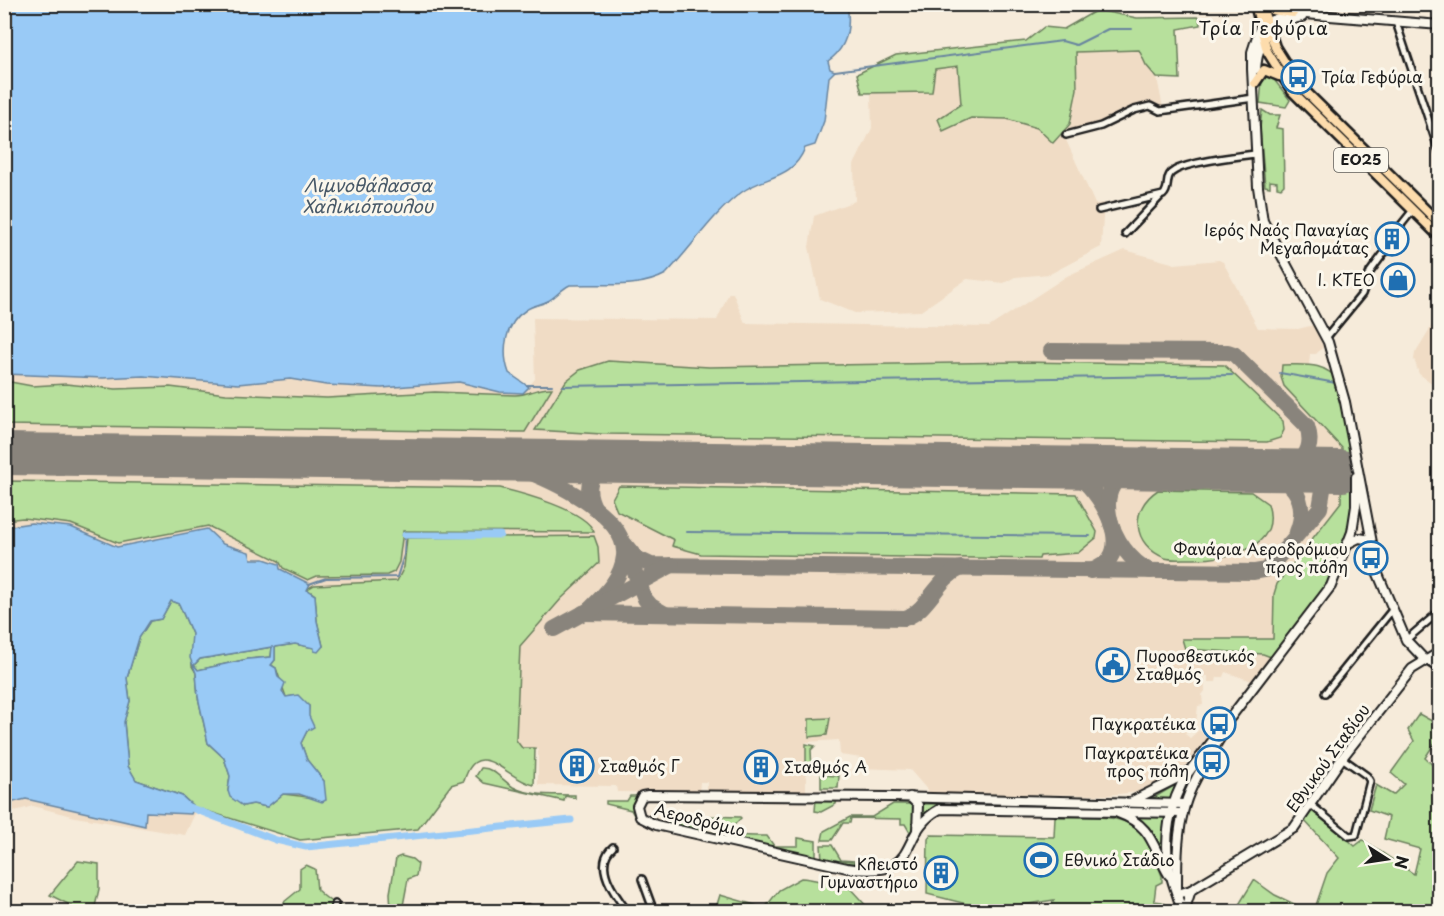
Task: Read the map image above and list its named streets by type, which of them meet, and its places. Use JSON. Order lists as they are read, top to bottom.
{
  "streets": {
    "main road": ["ΕΟ25", "Εθνικού Σταδίου", "Αεροδρόμιο"]
  },
  "districts": ["Τρία Γεφύρια"],
  "water": ["Λιμνοθάλασσα Χαλικιόπουλου"],
  "places": {
    "bus stop": [
      "Τρία Γεφύρια",
      "Φανάρια Αεροδρόμιου προς πόλη",
      "Παγκρατέικα",
      "Παγκρατέικα προς πόλη"
    ],
    "building": [
      "Ιερός Ναός Παναγίας Μεγαλομάτας",
      "Σταθμός Γ",
      "Σταθμός Α",
      "Κλειστό Γυμναστήριο"
    ],
    "shop": ["Ι. ΚΤΕΟ"],
    "public building": ["Πυροσβεστικός Σταθμός"],
    "sports": ["Εθνικό Στάδιο"]
  },
  "north": "right"
}
